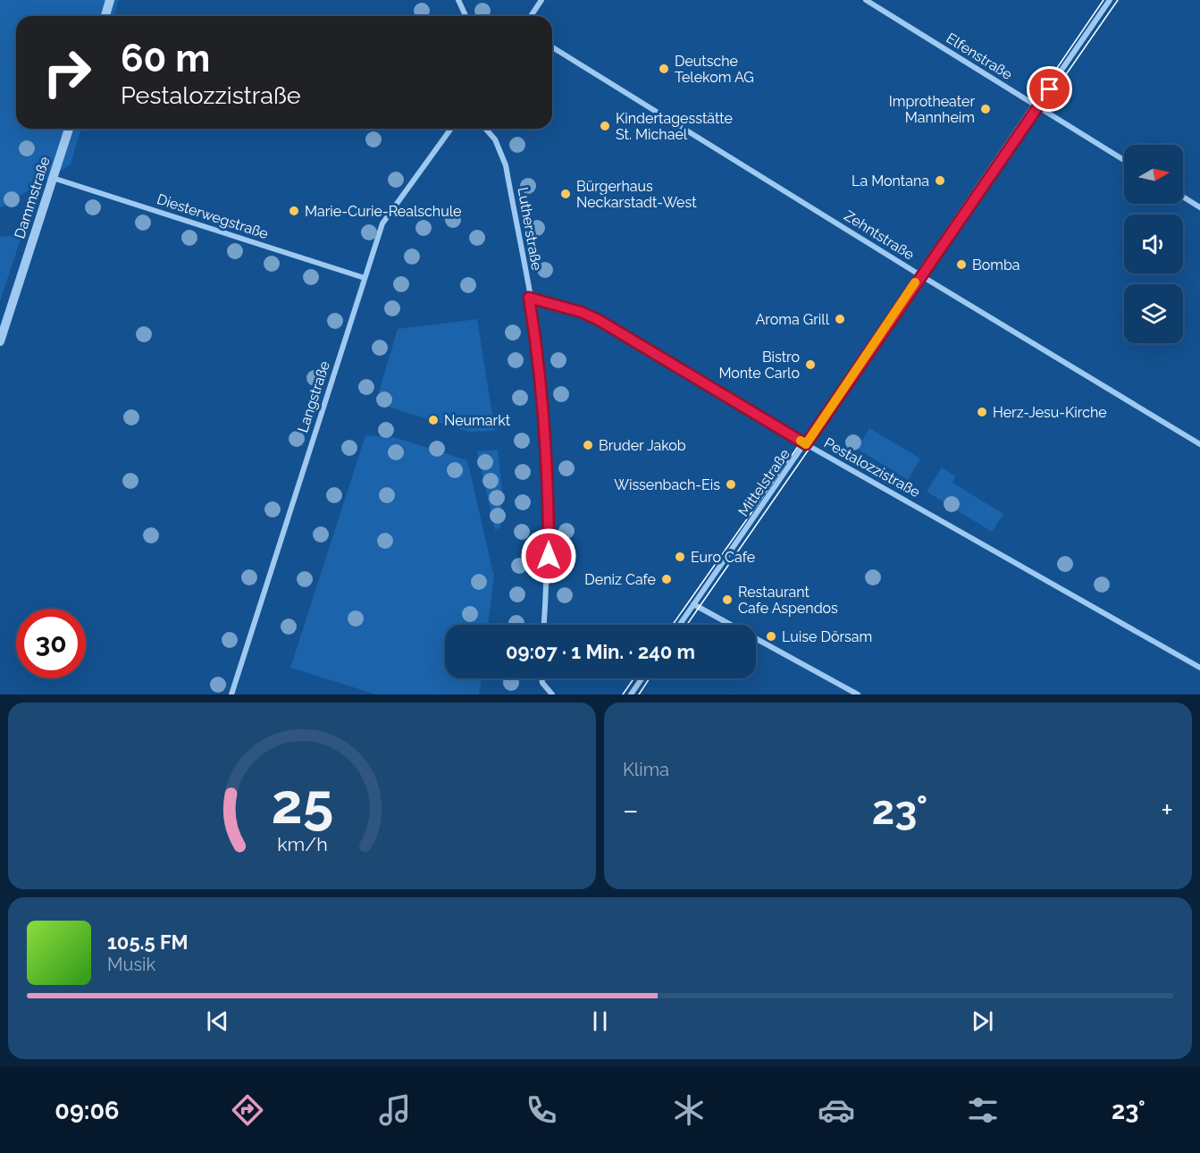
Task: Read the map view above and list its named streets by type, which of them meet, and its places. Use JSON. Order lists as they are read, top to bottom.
{
  "streets": {
    "street": [
      "Elfenstraße",
      "Dammstraße",
      "Diesterwegstraße",
      "Lutherstraße",
      "Zehntstraße",
      "Langstraße",
      "Pestalozzistraße",
      "Mittelstraße"
    ]
  },
  "crossings": [
    ["Elfenstraße", "Mittelstraße"],
    ["Dammstraße", "Diesterwegstraße"],
    ["Diesterwegstraße", "Langstraße"],
    ["Lutherstraße", "Pestalozzistraße"],
    ["Zehntstraße", "Mittelstraße"],
    ["Pestalozzistraße", "Mittelstraße"]
  ],
  "places": [
    "Deutsche Telekom AG",
    "Improtheater Mannheim",
    "Kindertagesstätte St. Michael",
    "La Montana",
    "Bürgerhaus Neckarstadt-West",
    "Marie-Curie-Realschule",
    "Bomba",
    "Aroma Grill",
    "Bistro Monte Carlo",
    "Herz-Jesu-Kirche",
    "Neumarkt",
    "Bruder Jakob",
    "Wissenbach-Eis",
    "Euro Cafe",
    "Deniz Cafe",
    "Restaurant Cafe Aspendos",
    "Luise Dörsam"
  ],
  "north": "right",
  "page": {
    "turn": ["60 m", "Pestalozzistraße"],
    "limit": "30",
    "trip": "09:07 · 1 Min. · 240 m",
    "tile": "Klima",
    "heat": ["−", "23°", "+"],
    "song": ["105.5 FM", "Musik"],
    "tabs": ["09:06", "23°"],
    "gauge": ["25", "km/h"]
  }
}
